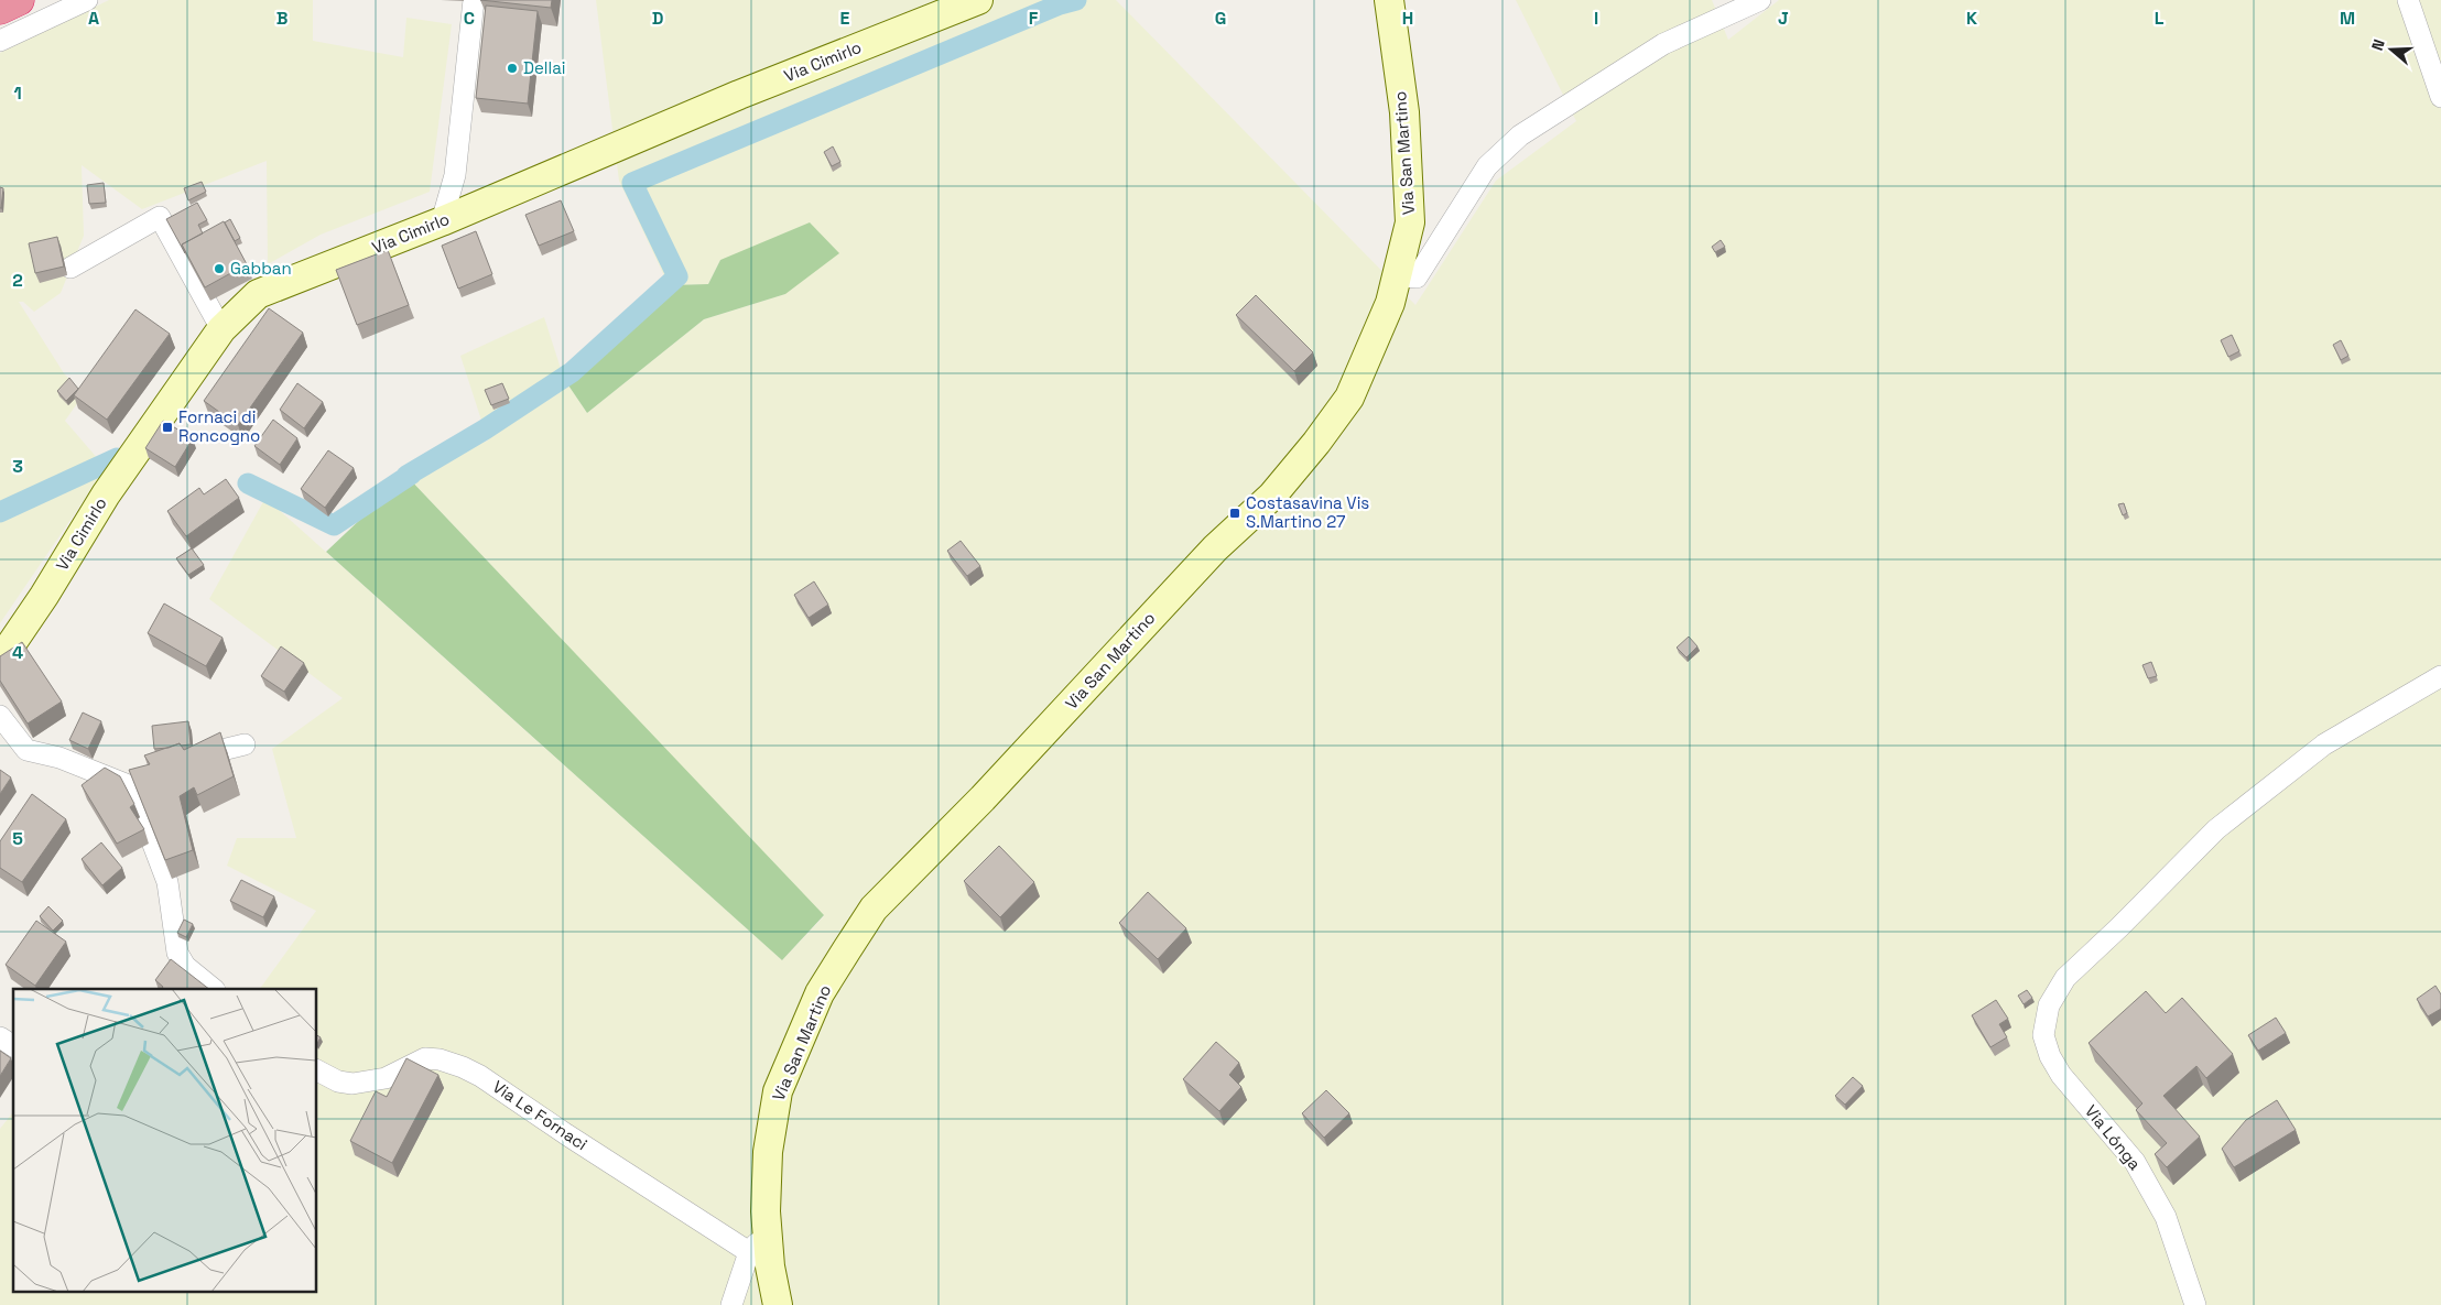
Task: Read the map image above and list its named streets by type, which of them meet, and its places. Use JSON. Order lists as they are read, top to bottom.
{
  "streets": {
    "street": [
      "Via Cimirlo",
      "Via San Martino",
      "Via Le Fornaci",
      "Via Lónga"
    ]
  },
  "places": {
    "other": ["Dellai", "Gabban"],
    "transit": ["Fornaci di Roncogno", "Costasavina Vis S.Martino 27"]
  },
  "north": "left",
  "grid": {
    "columns": [
      "A",
      "B",
      "C",
      "D",
      "E",
      "F",
      "G",
      "H",
      "I",
      "J",
      "K",
      "L",
      "M"
    ],
    "rows": [
      "1",
      "2",
      "3",
      "4",
      "5"
    ]
  }
}
